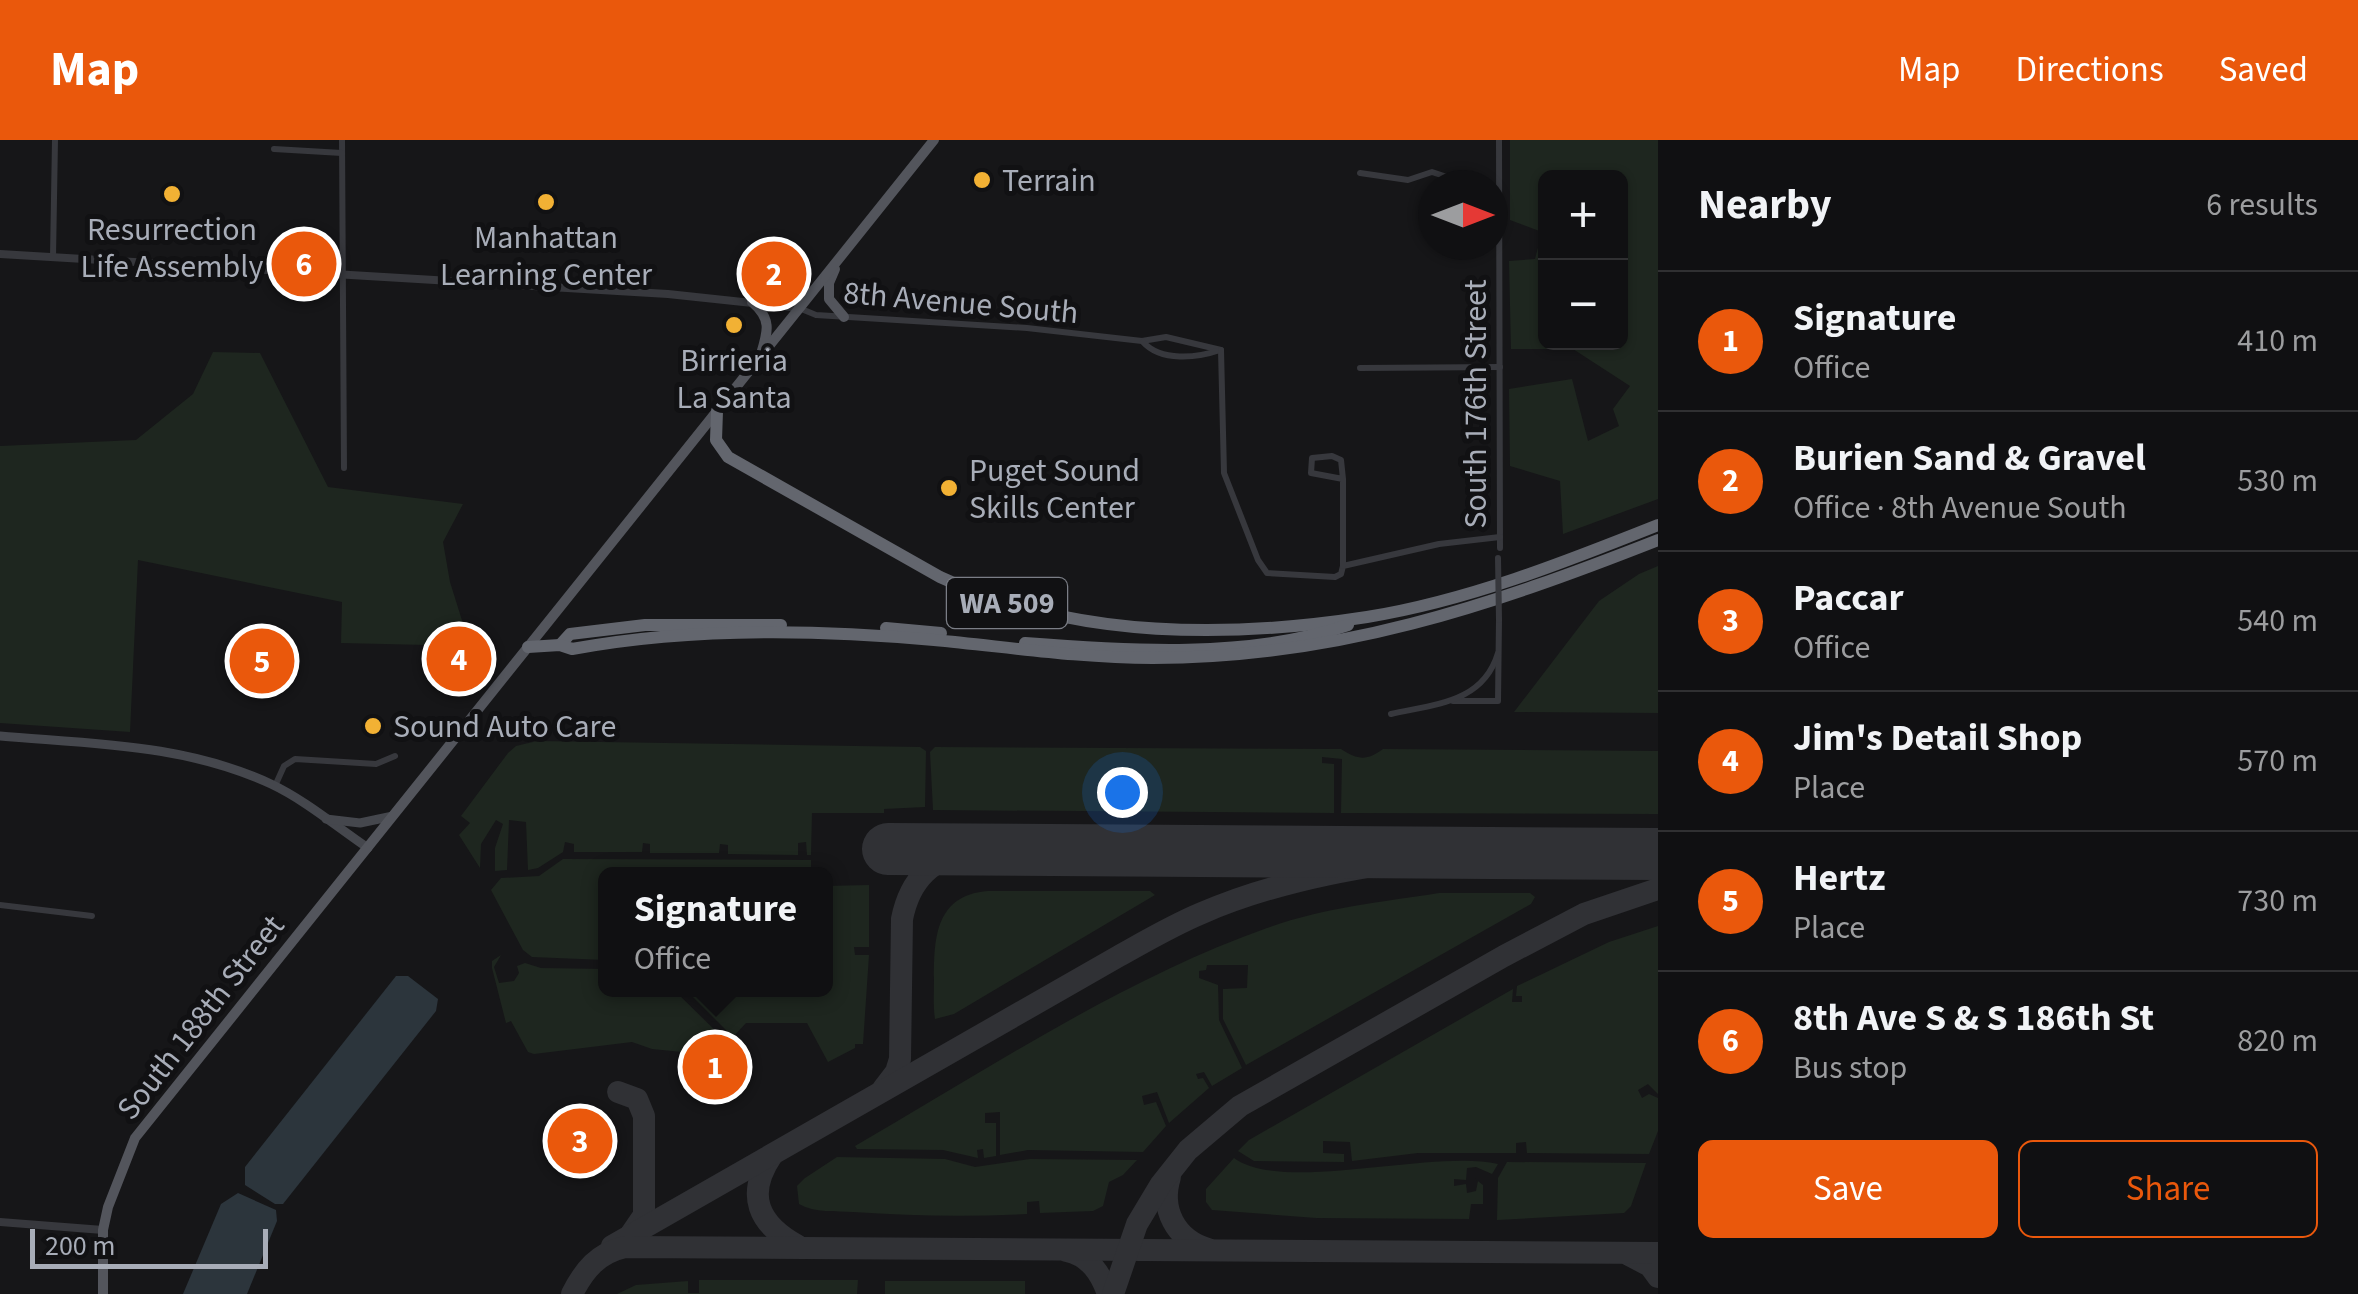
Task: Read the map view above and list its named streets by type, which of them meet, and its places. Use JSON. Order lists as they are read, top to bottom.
{
  "streets": {
    "highway": ["WA 509"],
    "main road": ["South 188th Street"],
    "street": ["8th Avenue South", "South 176th Street"]
  },
  "crossings": [
    ["8th Avenue South", "South 188th Street"],
    ["WA 509", "South 188th Street"]
  ],
  "places": [
    "Terrain",
    "Resurrection Life Assembly",
    "Manhattan Learning Center",
    "Birrieria La Santa",
    "Puget Sound Skills Center",
    "Sound Auto Care"
  ],
  "scale_bar": "200 m",
  "north": "right",
  "page": {
    "header": "Map",
    "nav": ["Map", "Directions", "Saved"],
    "heading": ["Nearby", "6 results"],
    "map_buttons": ["+", "−"],
    "pins": [
      "6",
      "2",
      "4",
      "5",
      "1",
      "3"
    ],
    "list": [
      {
        "mark": "1",
        "name": "Signature",
        "note": "Office",
        "value": "410 m"
      },
      {
        "mark": "2",
        "name": "Burien Sand & Gravel",
        "note": "Office · 8th Avenue South",
        "value": "530 m"
      },
      {
        "mark": "3",
        "name": "Paccar",
        "note": "Office",
        "value": "540 m"
      },
      {
        "mark": "4",
        "name": "Jim's Detail Shop",
        "note": "Place",
        "value": "570 m"
      },
      {
        "mark": "5",
        "name": "Hertz",
        "note": "Place",
        "value": "730 m"
      },
      {
        "mark": "6",
        "name": "8th Ave S & S 186th St",
        "note": "Bus stop",
        "value": "820 m"
      }
    ],
    "popup": ["Signature", "Office"],
    "buttons": ["Save", "Share"],
    "scale": "200 m"
  }
}
